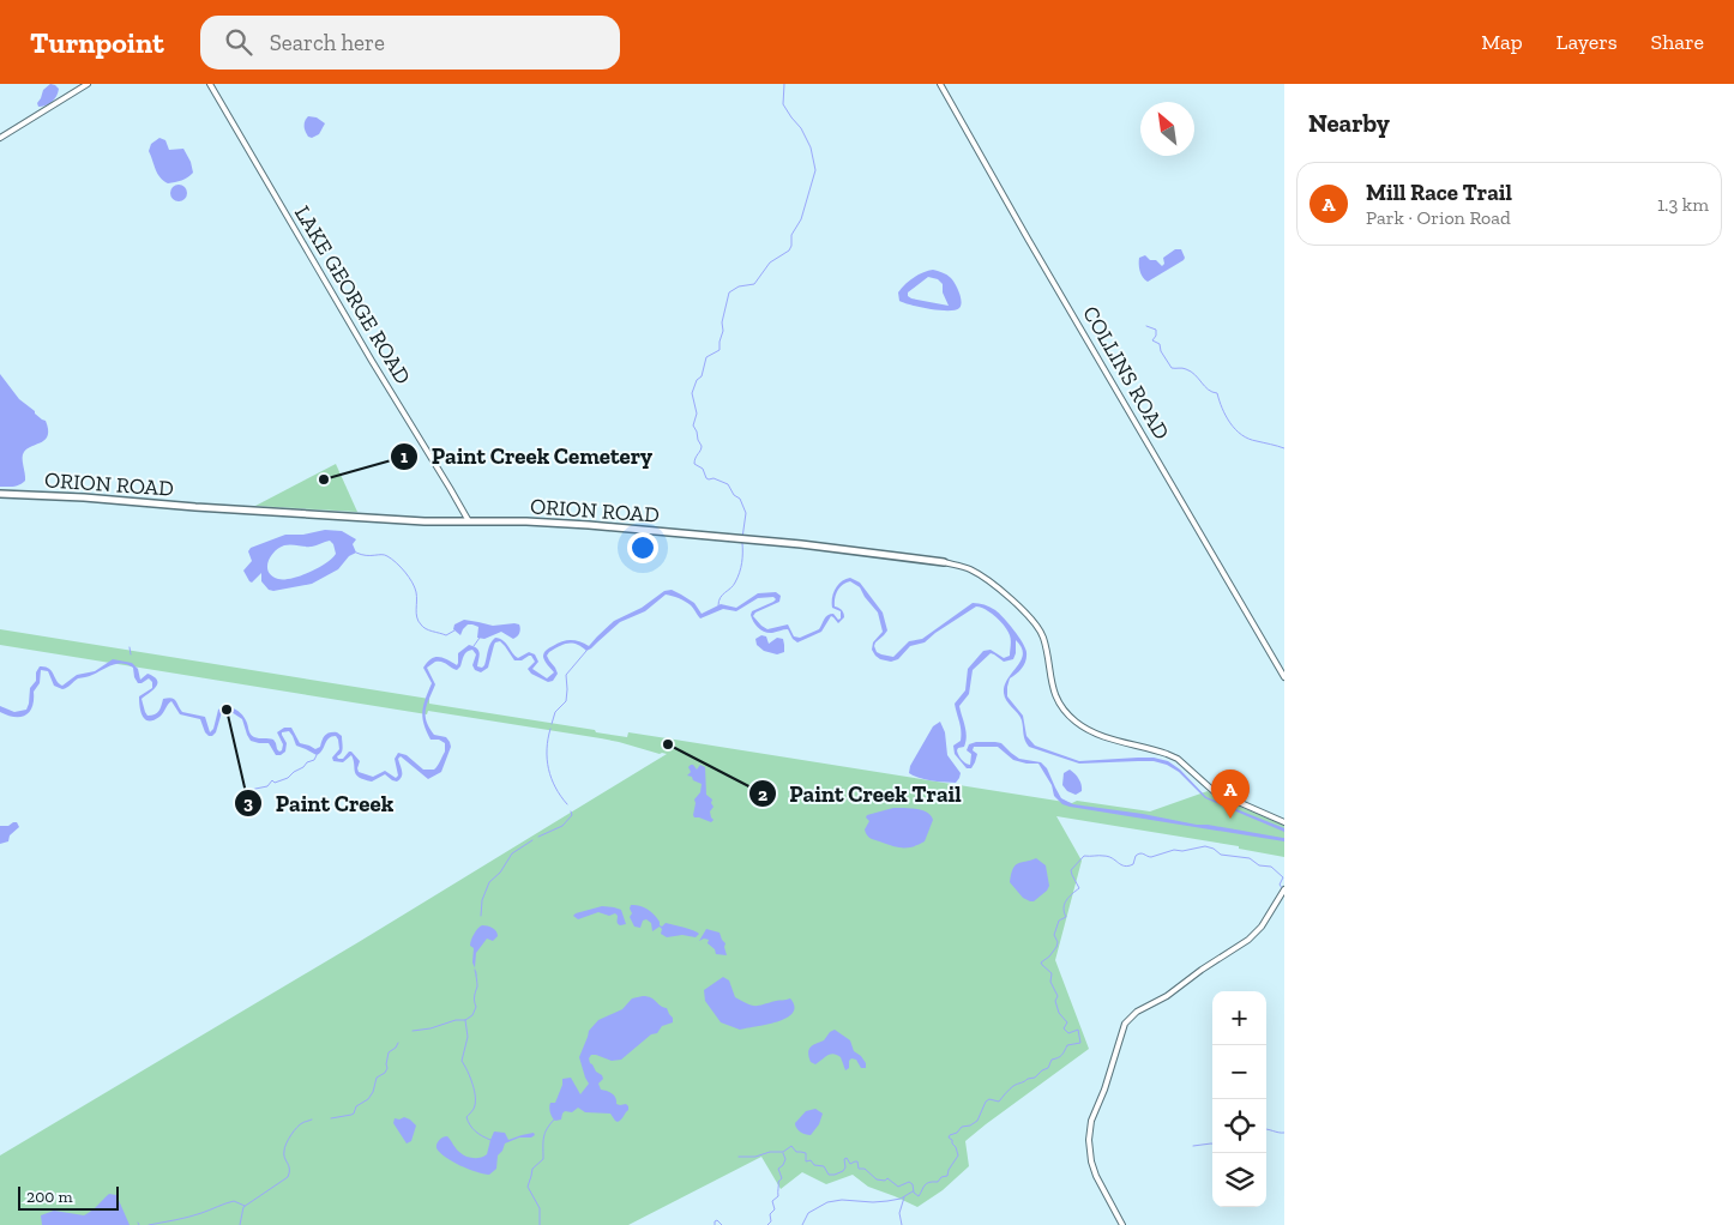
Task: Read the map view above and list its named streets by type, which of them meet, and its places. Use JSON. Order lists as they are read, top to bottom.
{
  "streets": {
    "main road": ["ORION ROAD"],
    "street": ["LAKE GEORGE ROAD", "COLLINS ROAD"]
  },
  "crossings": [
    ["LAKE GEORGE ROAD", "ORION ROAD"]
  ],
  "places": ["Paint Creek Cemetery", "Paint Creek", "Paint Creek Trail"],
  "scale_bar": "200 m",
  "north": "top left",
  "page": {
    "header": "Turnpoint",
    "search": "Search here",
    "nav": ["Map", "Layers", "Share"],
    "heading": "Nearby",
    "list": [
      {
        "mark": "A",
        "name": "Mill Race Trail",
        "note": "Park · Orion Road",
        "value": "1.3 km"
      }
    ],
    "pins": "A",
    "map_buttons": ["+", "−"],
    "scale": "200 m"
  }
}
